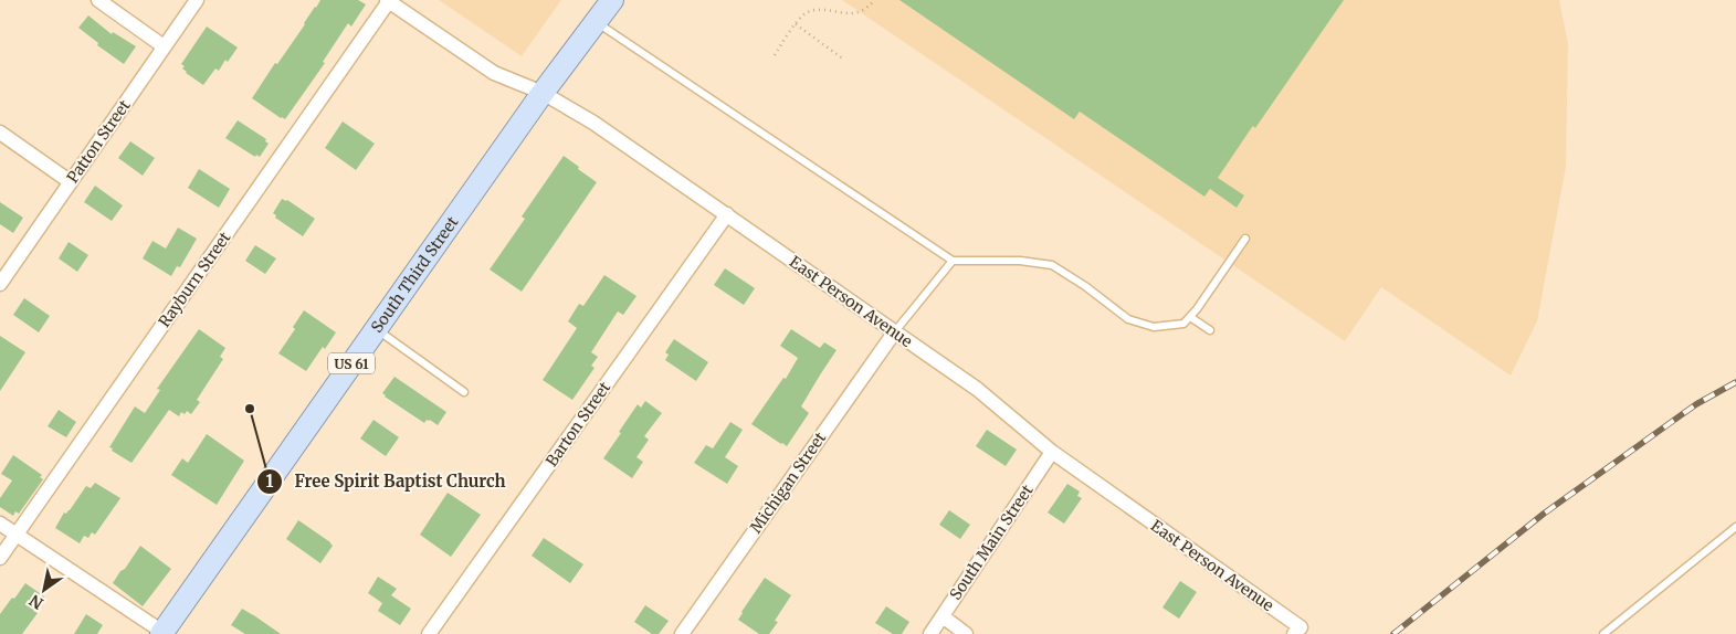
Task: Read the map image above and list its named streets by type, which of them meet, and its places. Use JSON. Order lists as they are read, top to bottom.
{
  "streets": {
    "main road": ["South Third Street", "US 61"],
    "street": [
      "Patton Street",
      "Rayburn Street",
      "East Person Avenue",
      "Barton Street",
      "Michigan Street",
      "South Main Street"
    ]
  },
  "crossings": [
    ["South Third Street", "East Person Avenue"],
    ["Rayburn Street", "East Person Avenue"],
    ["East Person Avenue", "Barton Street"],
    ["East Person Avenue", "Michigan Street"],
    ["East Person Avenue", "South Main Street"]
  ],
  "places": ["Free Spirit Baptist Church"],
  "north": "bottom left"
}
